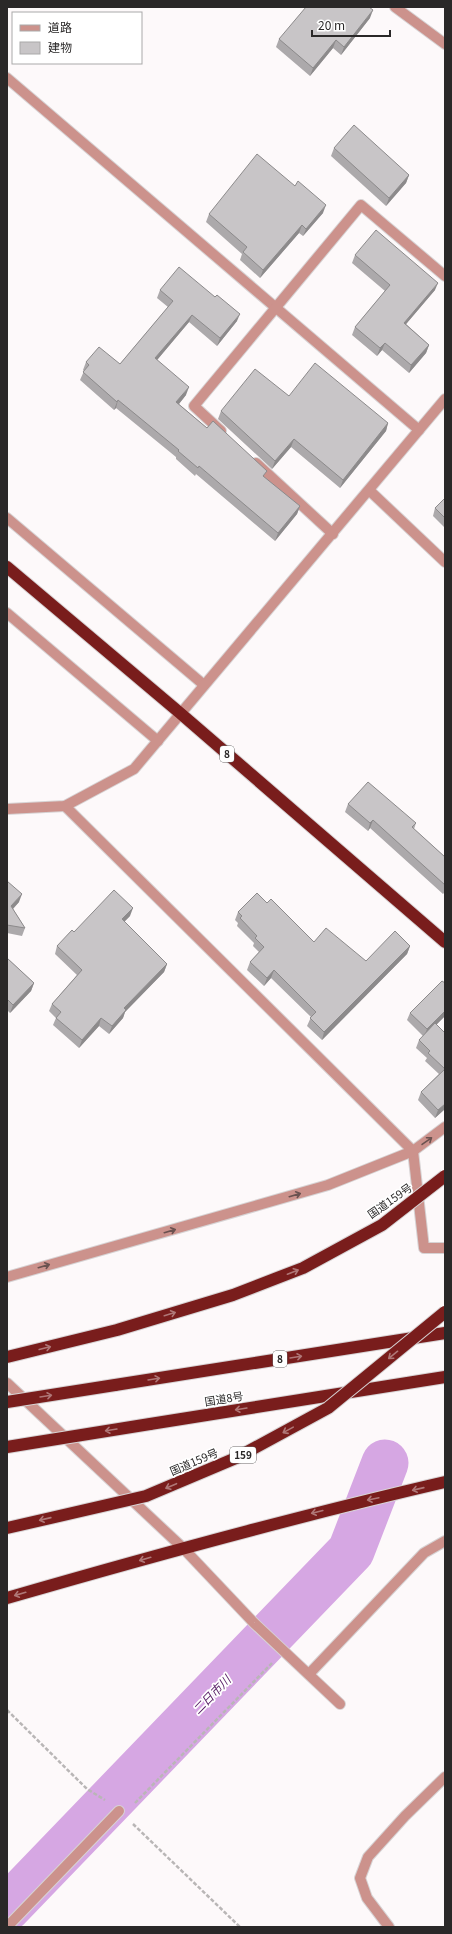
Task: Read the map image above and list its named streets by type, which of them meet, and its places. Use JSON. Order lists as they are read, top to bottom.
{
  "streets": {
    "highway": [
      "8",
      "国道159号",
      "国道8号",
      "159"
    ]
  },
  "water": ["二日市川"],
  "legend": ["道路", "建物"],
  "scale_bar": "20 m"
}
